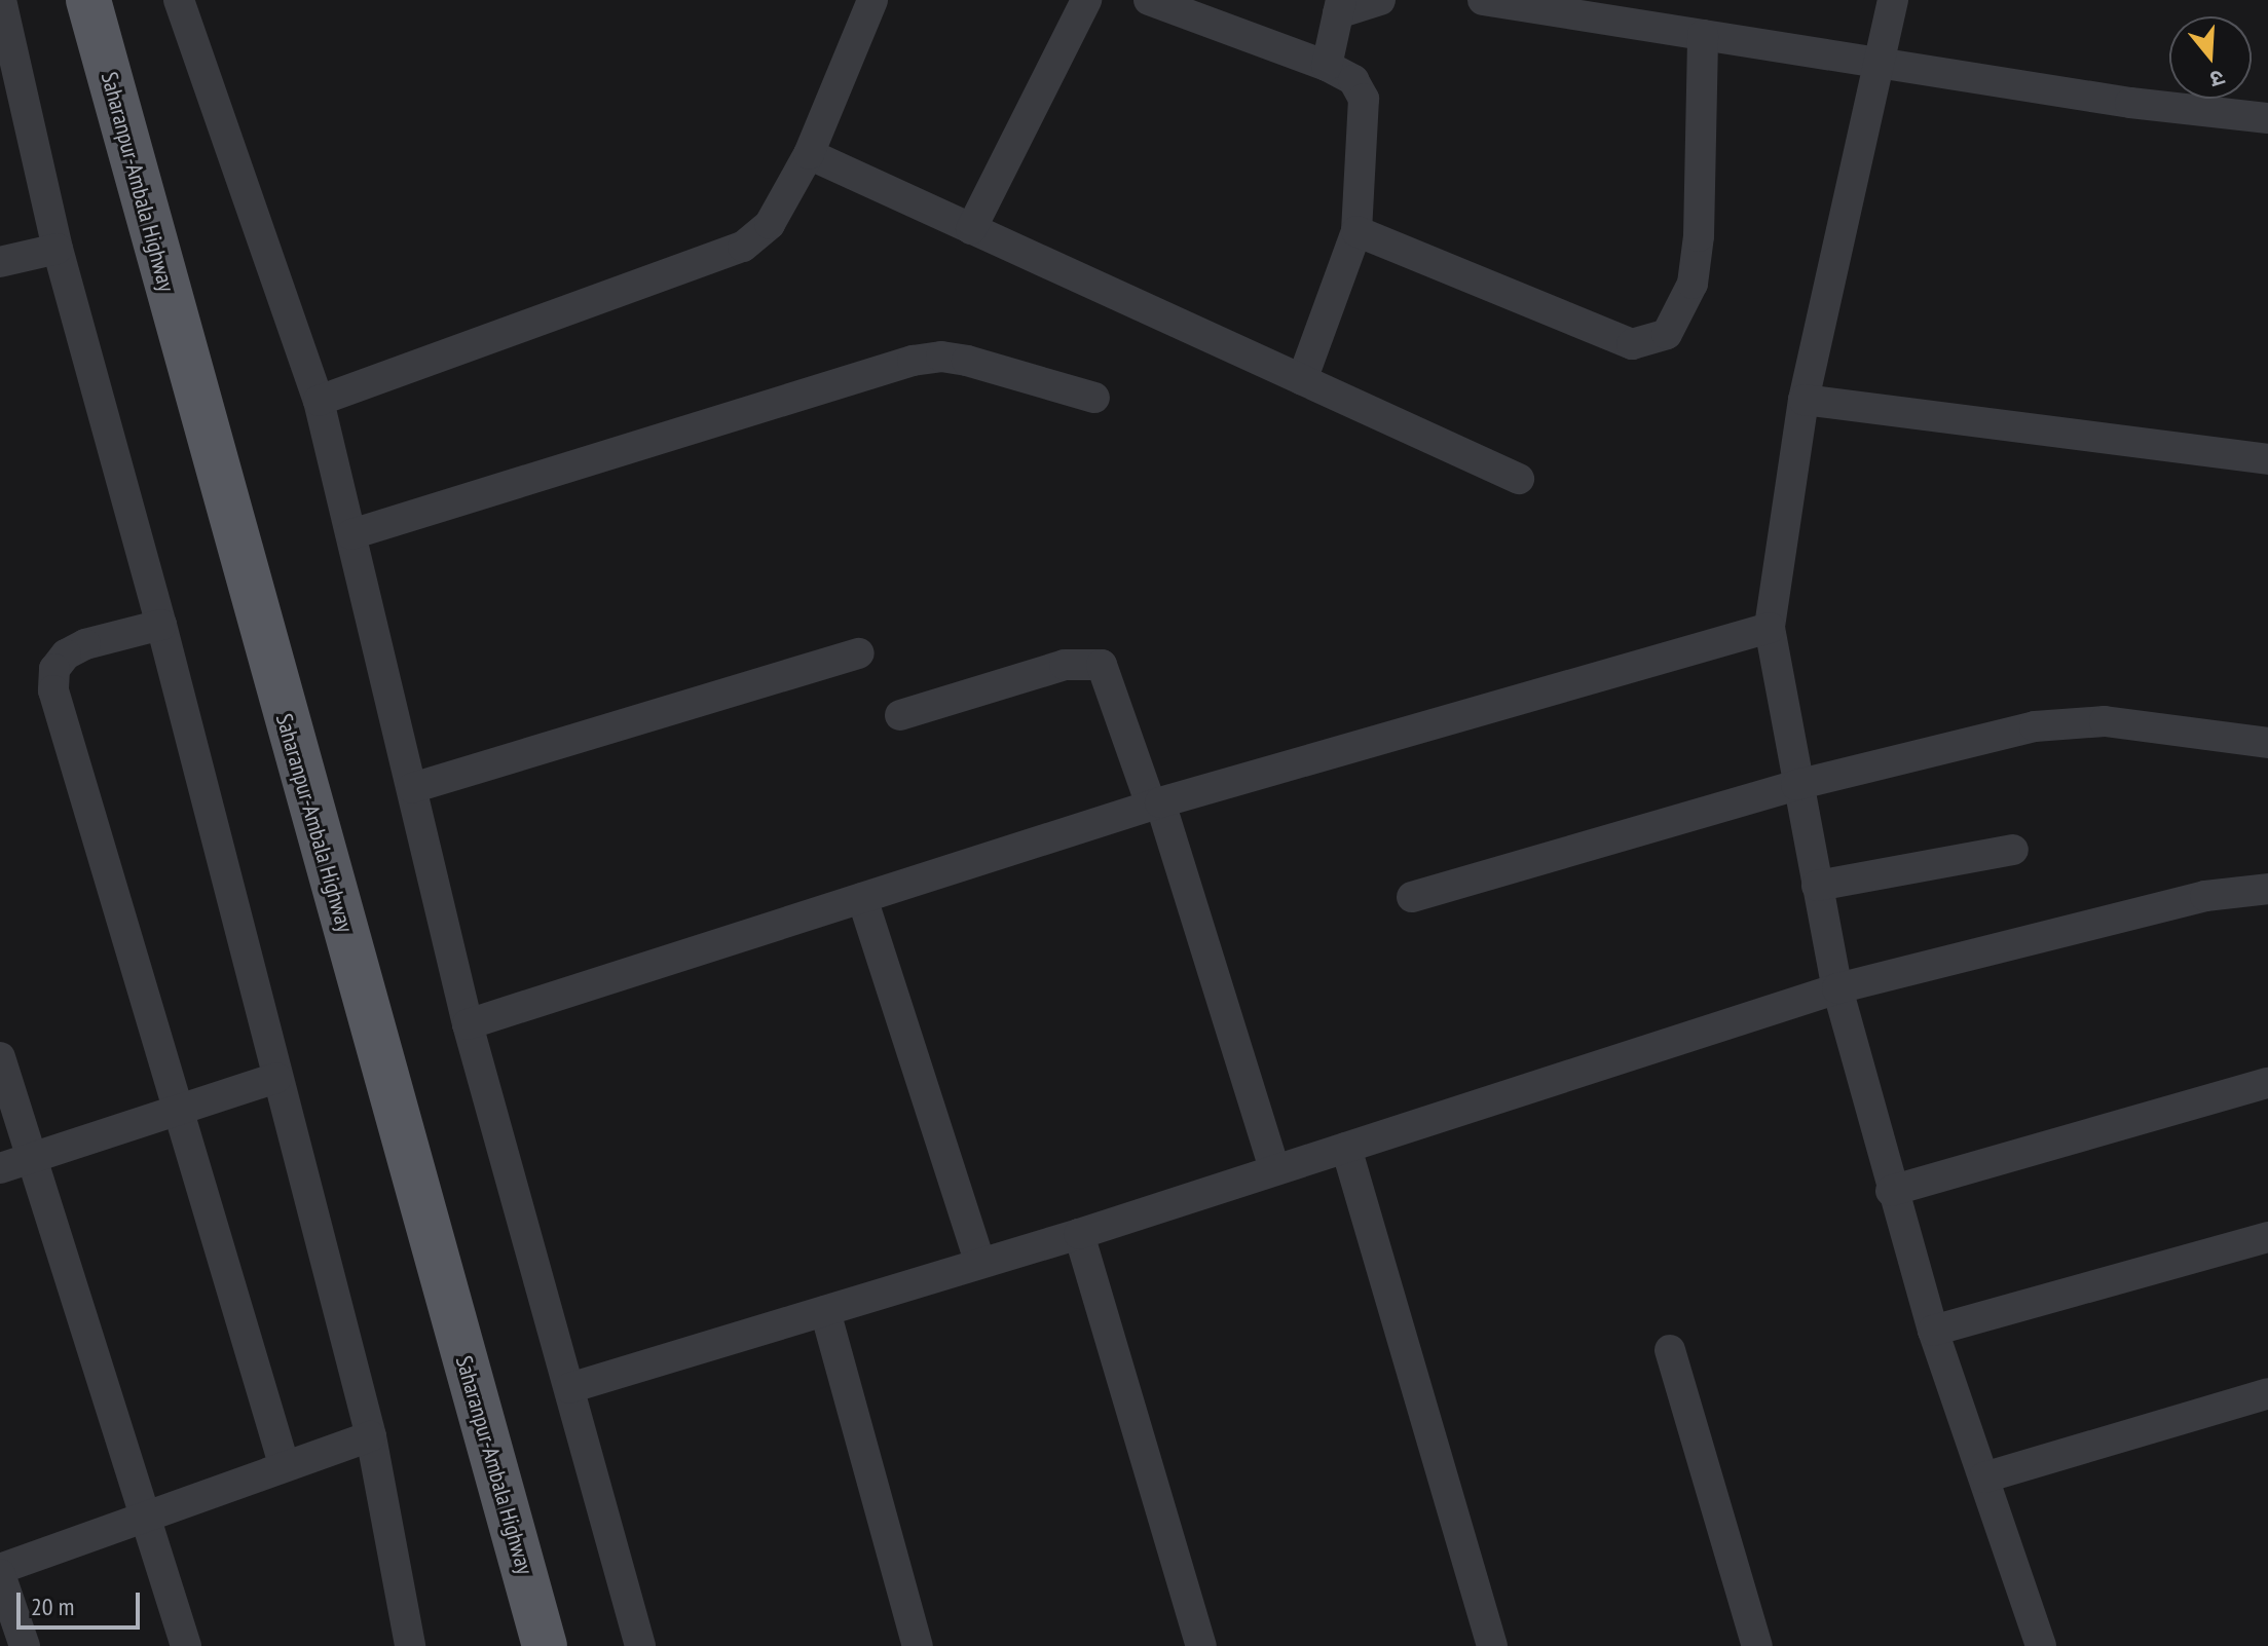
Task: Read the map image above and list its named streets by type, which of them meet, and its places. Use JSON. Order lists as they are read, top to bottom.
{
  "streets": {
    "main road": ["Saharanpur-Ambala Highway"]
  },
  "scale_bar": "20 m",
  "north": "bottom"
}
